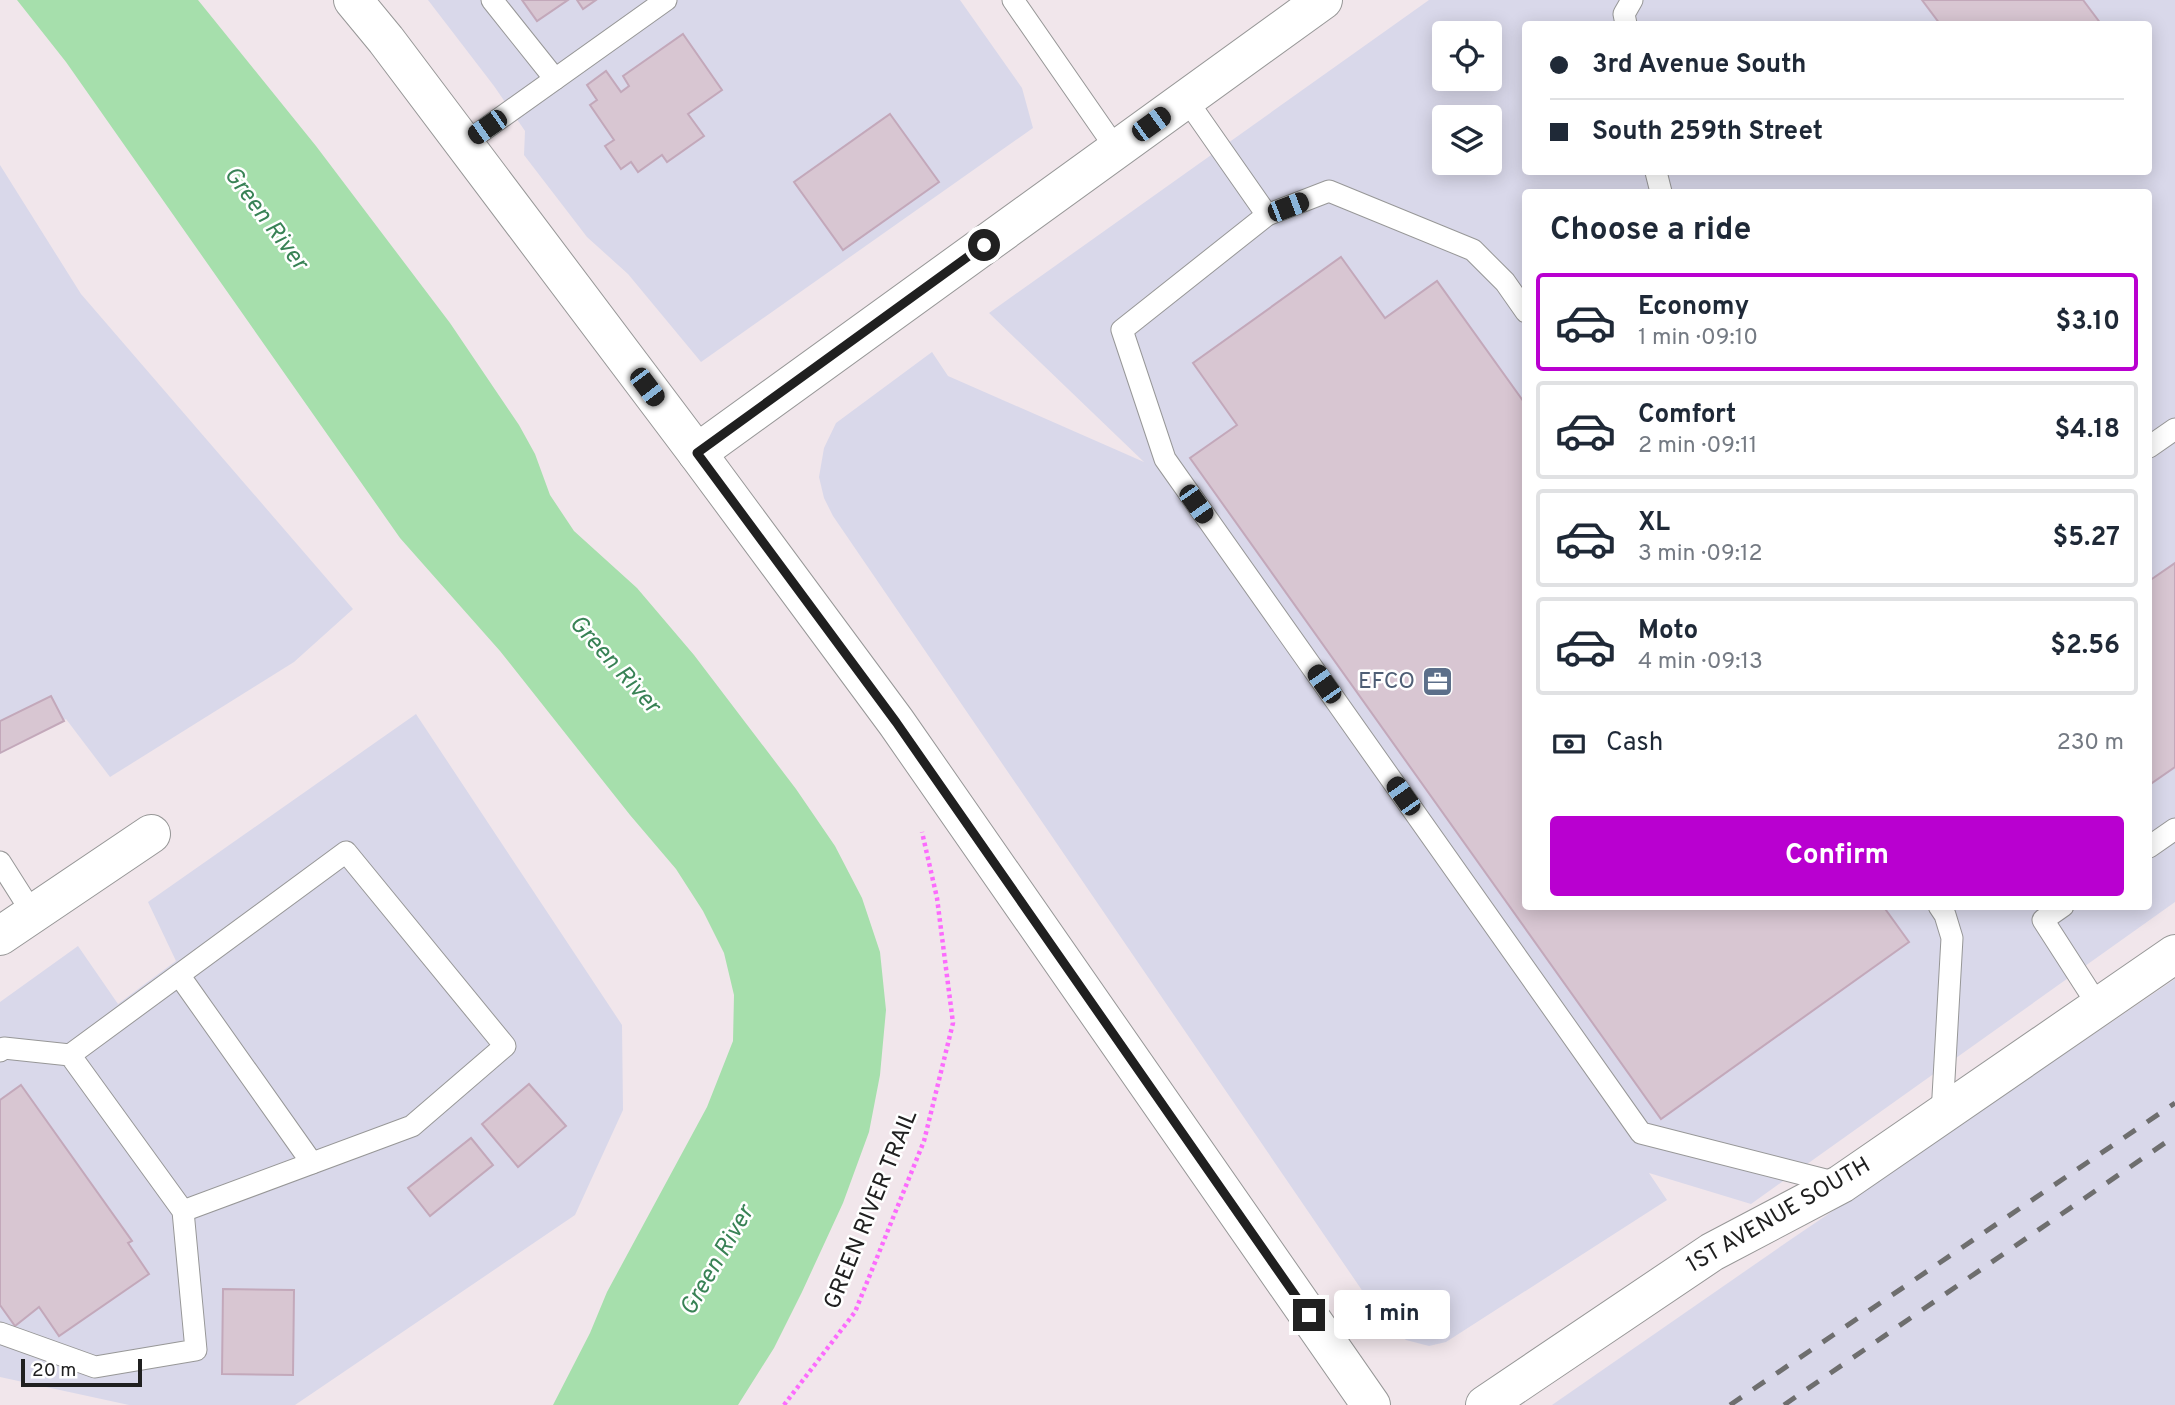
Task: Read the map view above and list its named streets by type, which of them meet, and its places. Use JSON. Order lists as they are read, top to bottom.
{
  "streets": {
    "street": ["1ST AVENUE SOUTH"],
    "path": ["GREEN RIVER TRAIL"]
  },
  "water": ["Green River"],
  "places": {
    "office": ["EFCO"]
  },
  "scale_bar": "20 m",
  "page": {
    "banner": ["3rd Avenue South", "South 259th Street"],
    "heading": "Choose a ride",
    "list": [
      {
        "name": "Economy",
        "note": "1 min · 09:10",
        "value": "$3.10"
      },
      {
        "name": "Comfort",
        "note": "2 min · 09:11",
        "value": "$4.18"
      },
      {
        "name": "XL",
        "note": "3 min · 09:12",
        "value": "$5.27"
      },
      {
        "name": "Moto",
        "note": "4 min · 09:13",
        "value": "$2.56"
      }
    ],
    "pay": ["Cash", "230 m"],
    "buttons": "Confirm",
    "bubble": "1 min",
    "scale": "20 m"
  }
}
